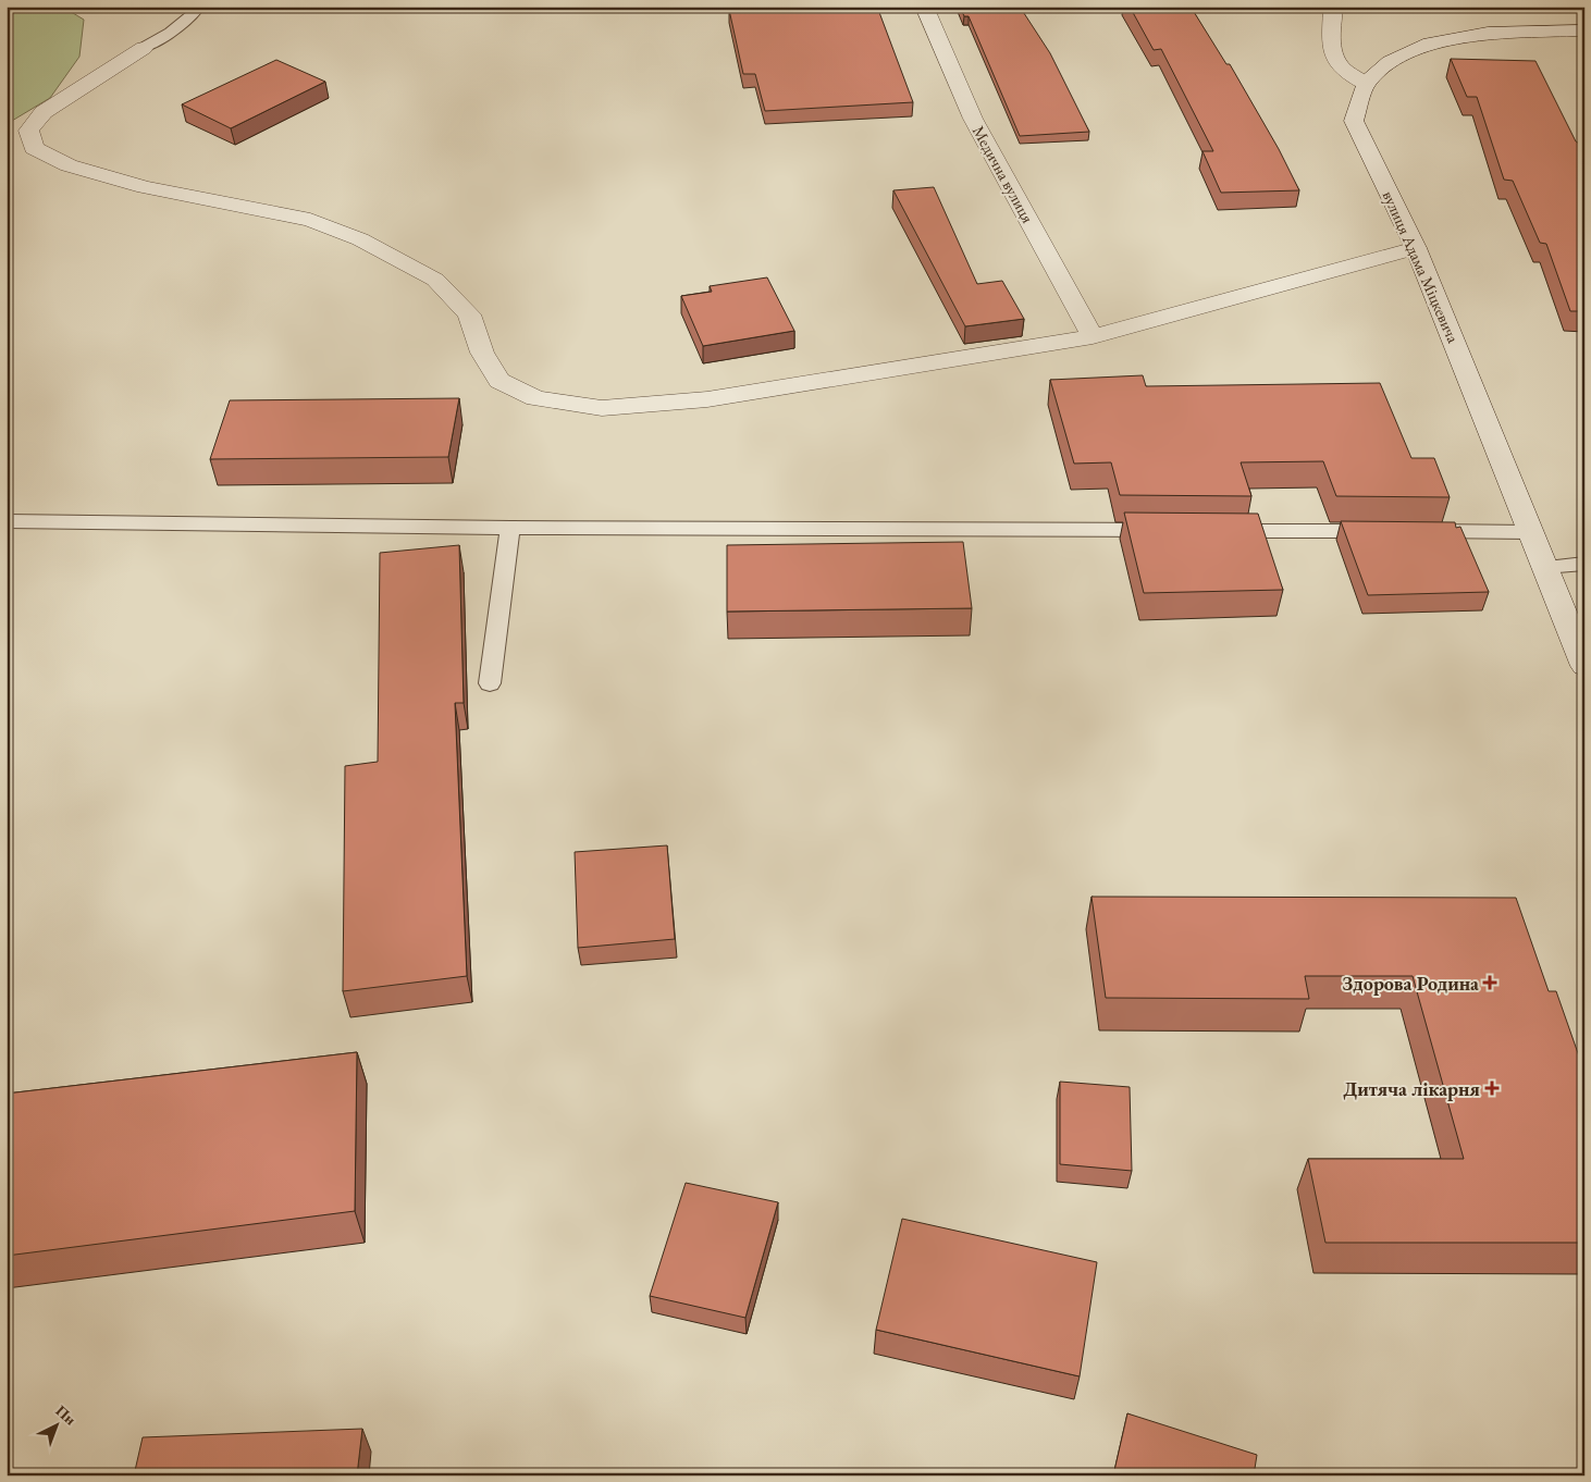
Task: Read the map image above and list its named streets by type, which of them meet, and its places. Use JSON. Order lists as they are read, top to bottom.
{
  "streets": {
    "street": ["Медична вулиця", "вулиця Адама Міцкевича"]
  },
  "places": {
    "health": ["Здорова Родина", "Дитяча лікарня"]
  },
  "north": "top right"
}
